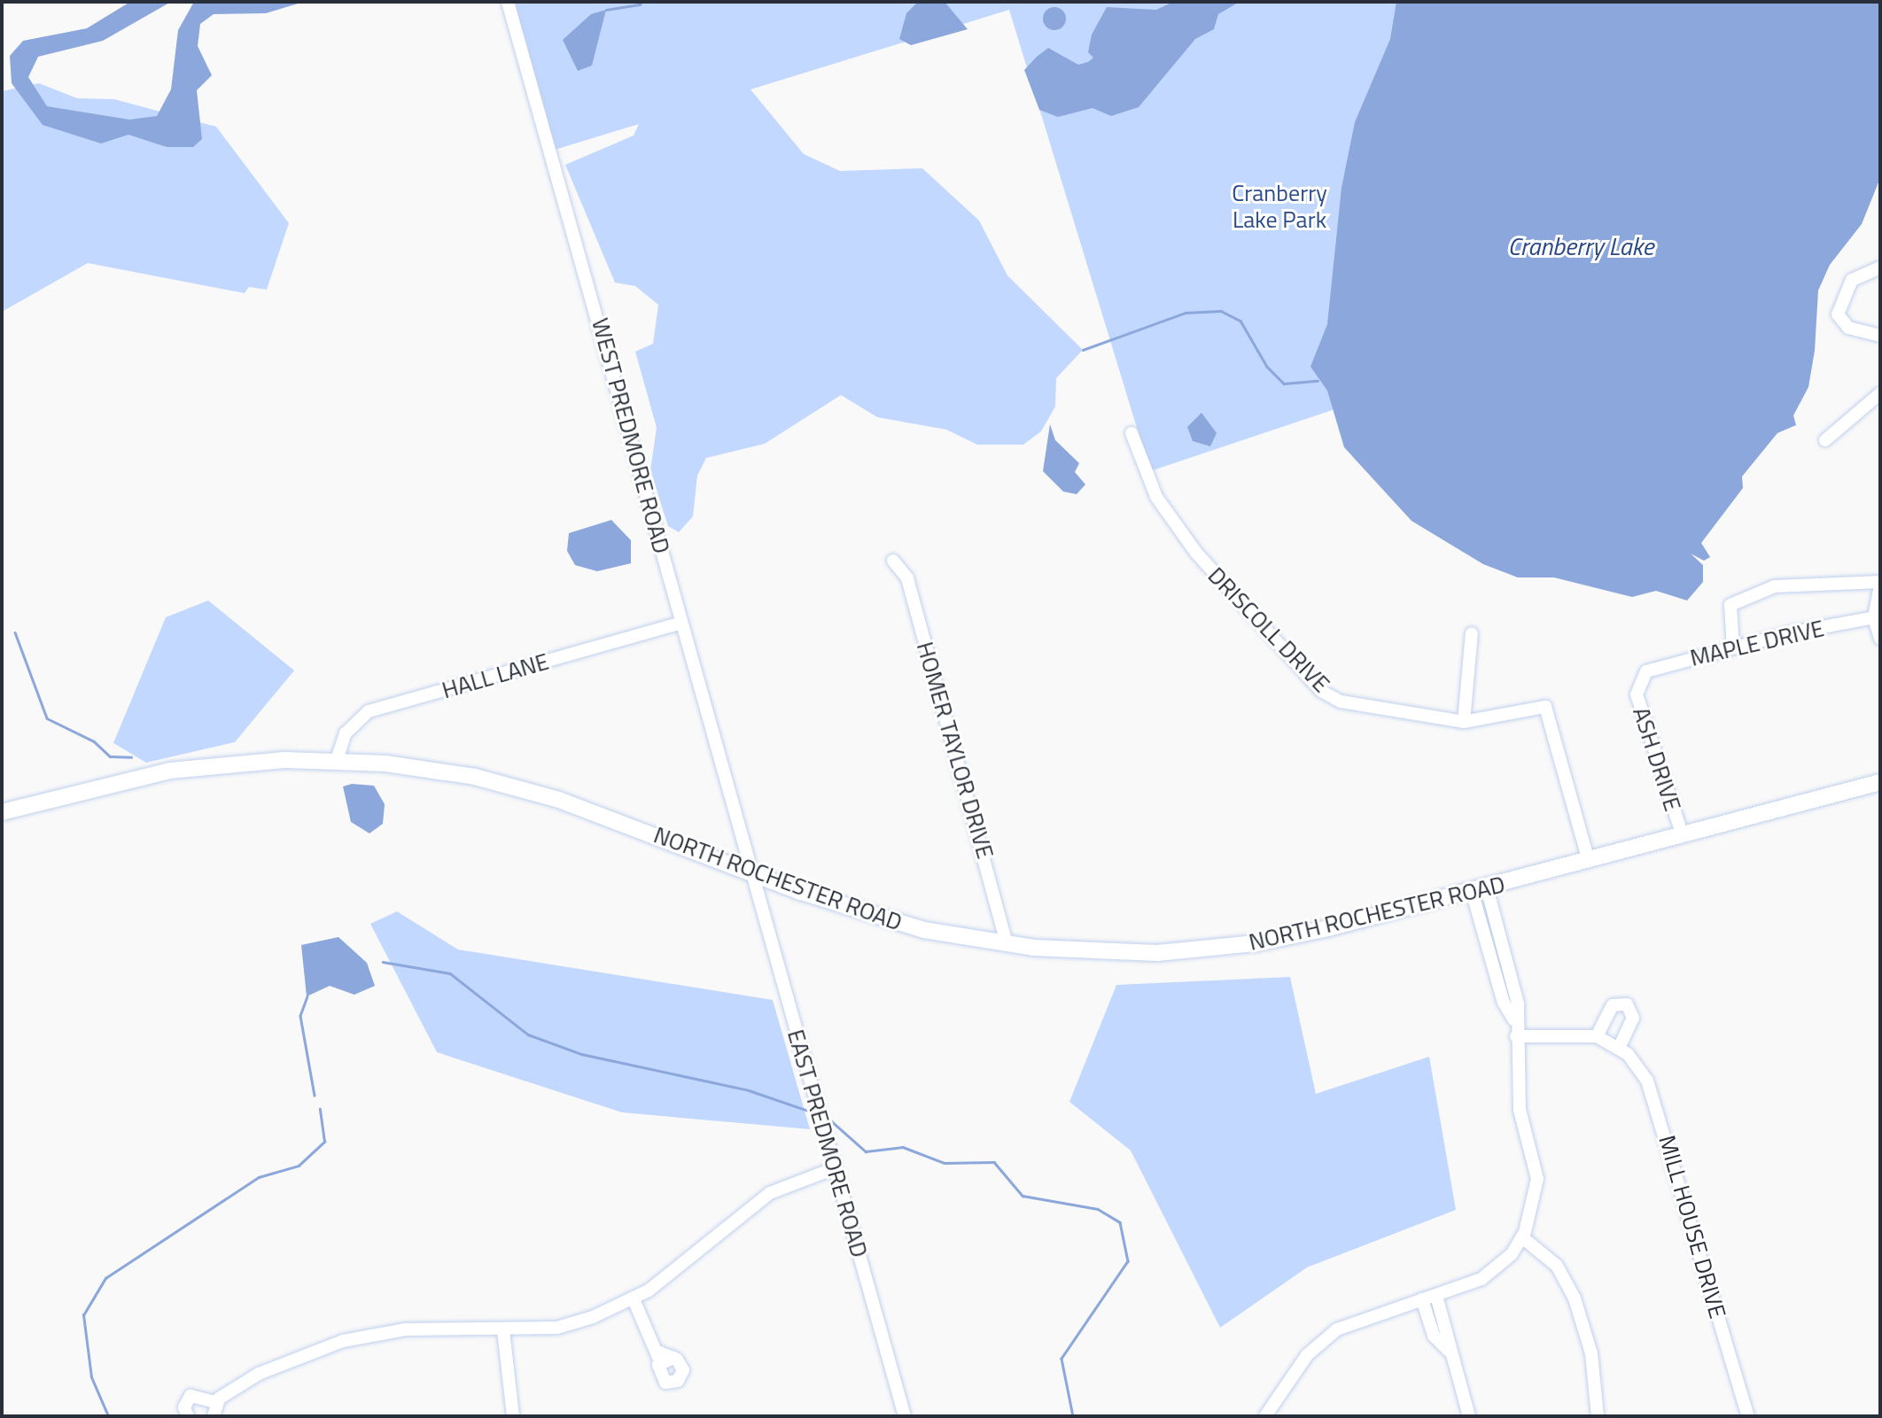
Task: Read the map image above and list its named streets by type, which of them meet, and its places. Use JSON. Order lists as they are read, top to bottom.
{
  "streets": {
    "main road": ["NORTH ROCHESTER ROAD"],
    "street": [
      "WEST PREDMORE ROAD",
      "DRISCOLL DRIVE",
      "MAPLE DRIVE",
      "HALL LANE",
      "HOMER TAYLOR DRIVE",
      "ASH DRIVE",
      "EAST PREDMORE ROAD",
      "MILL HOUSE DRIVE"
    ]
  },
  "crossings": [
    ["WEST PREDMORE ROAD", "HALL LANE"],
    ["WEST PREDMORE ROAD", "NORTH ROCHESTER ROAD"],
    ["WEST PREDMORE ROAD", "EAST PREDMORE ROAD"],
    ["DRISCOLL DRIVE", "NORTH ROCHESTER ROAD"],
    ["MAPLE DRIVE", "ASH DRIVE"],
    ["HALL LANE", "NORTH ROCHESTER ROAD"],
    ["HOMER TAYLOR DRIVE", "NORTH ROCHESTER ROAD"],
    ["ASH DRIVE", "NORTH ROCHESTER ROAD"],
    ["NORTH ROCHESTER ROAD", "EAST PREDMORE ROAD"]
  ],
  "water": ["Cranberry Lake"],
  "parks": ["Cranberry Lake Park"]
}
